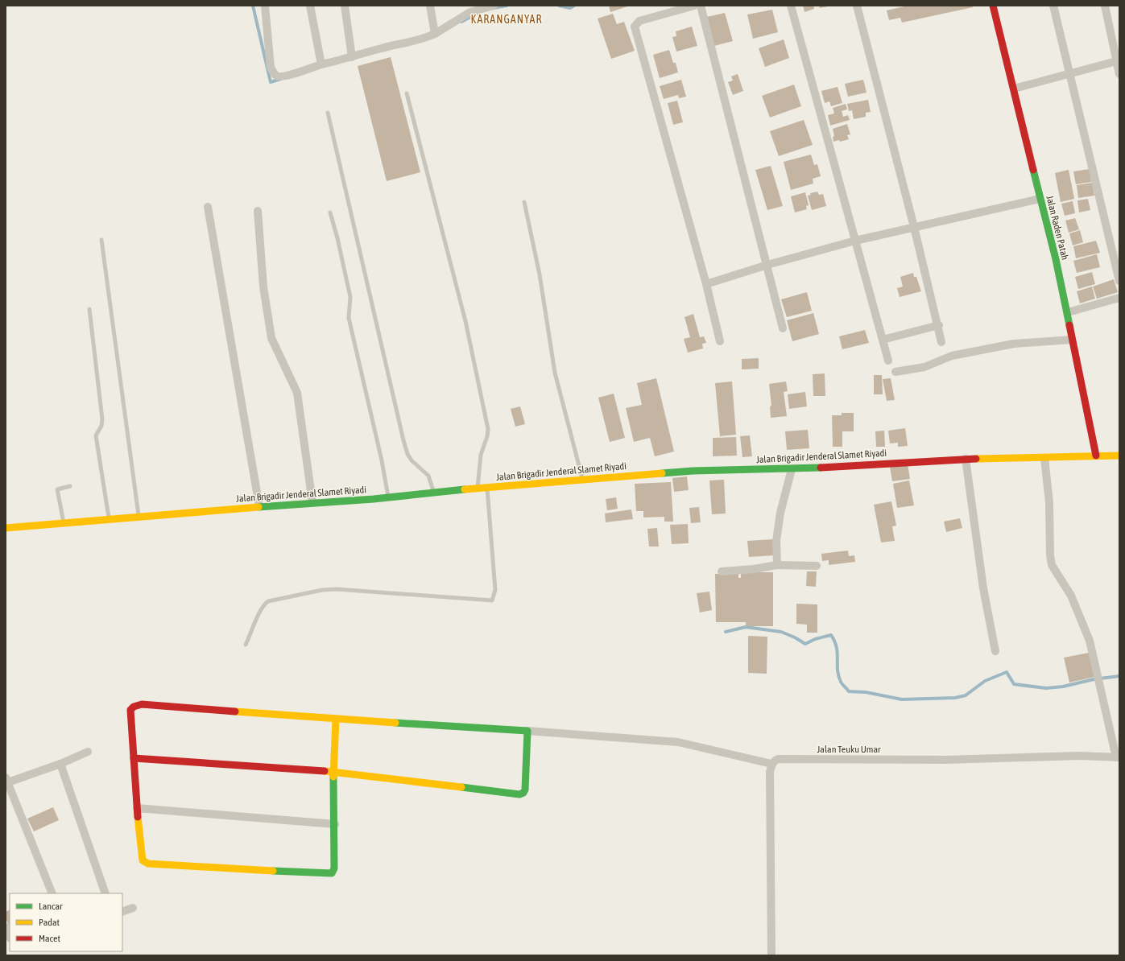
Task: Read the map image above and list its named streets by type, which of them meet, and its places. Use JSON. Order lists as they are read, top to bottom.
{
  "streets": {
    "main road": ["Jalan Raden Patah", "Jalan Brigadir Jenderal Slamet Riyadi"],
    "street": ["Jalan Teuku Umar"]
  },
  "crossings": [
    ["Jalan Raden Patah", "Jalan Brigadir Jenderal Slamet Riyadi"]
  ],
  "districts": ["KARANGANYAR"],
  "legend": ["Lancar", "Padat", "Macet"]
}
